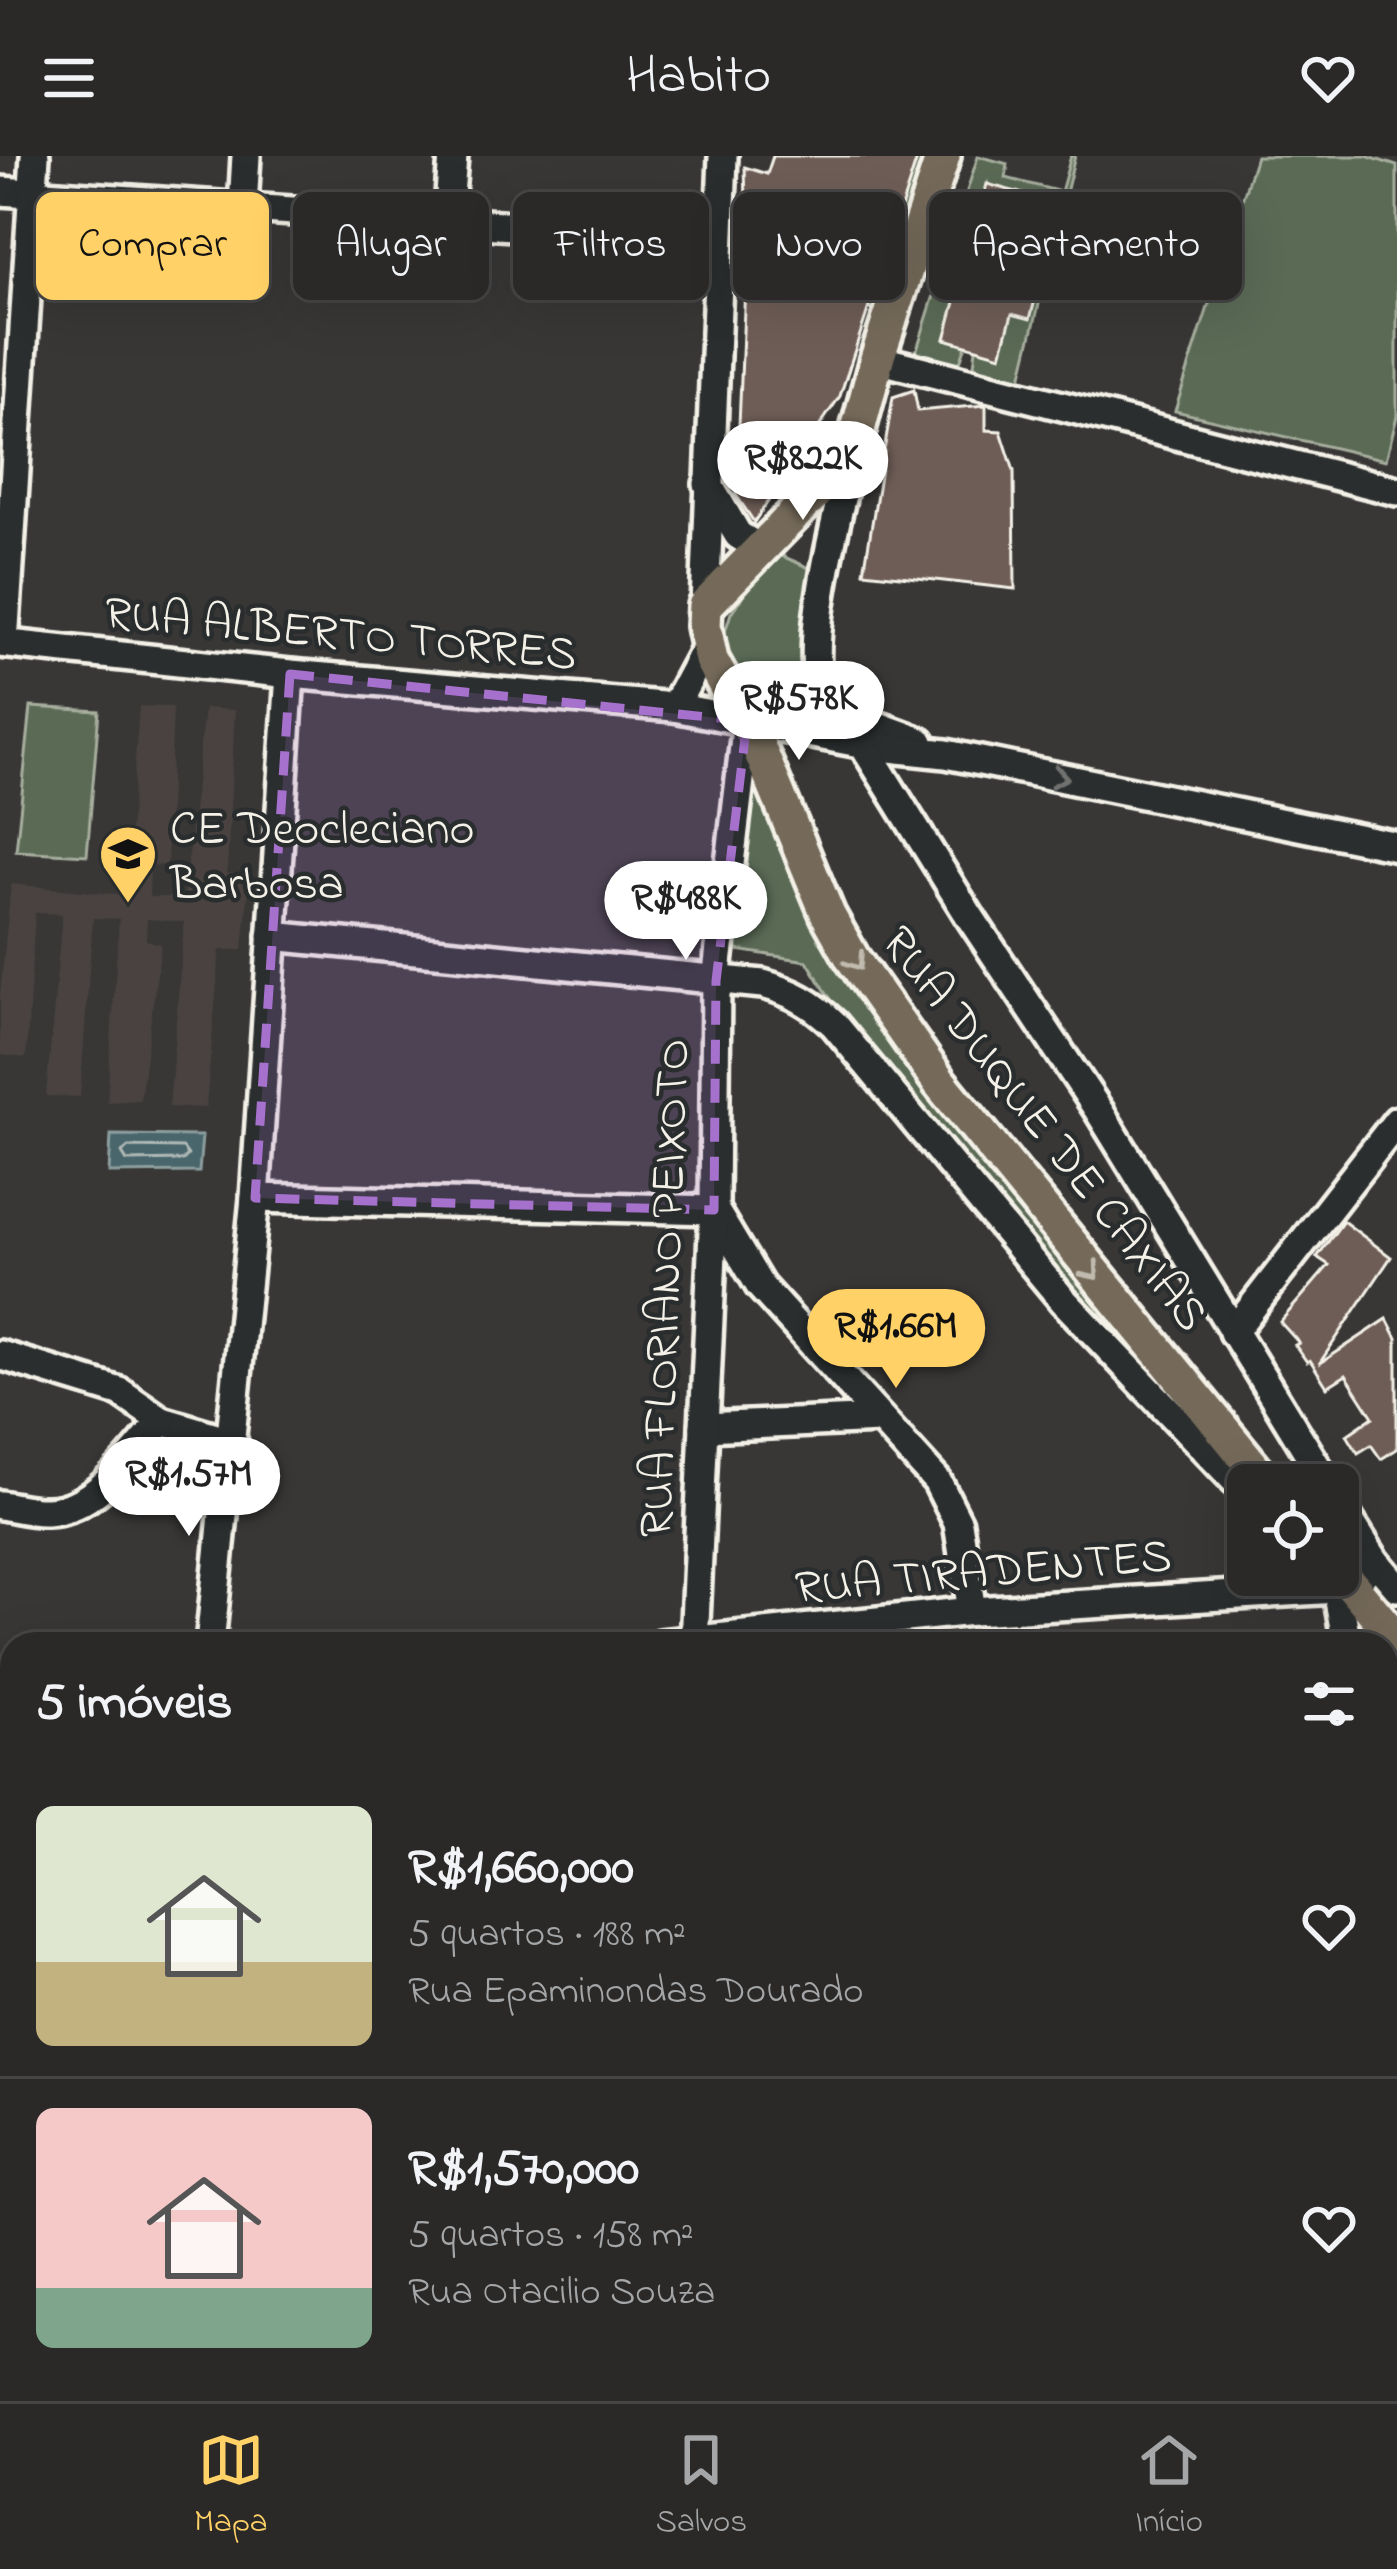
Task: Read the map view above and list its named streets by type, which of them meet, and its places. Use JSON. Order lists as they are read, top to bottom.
{
  "streets": {
    "main road": ["RUA DUQUE DE CAXIAS"],
    "street": ["RUA ALBERTO TORRES", "RUA FLORIANO PEIXOTO", "RUA TIRADENTES"]
  },
  "crossings": [
    ["RUA ALBERTO TORRES", "RUA DUQUE DE CAXIAS"],
    ["RUA ALBERTO TORRES", "RUA FLORIANO PEIXOTO"],
    ["RUA DUQUE DE CAXIAS", "RUA FLORIANO PEIXOTO"]
  ],
  "places": {
    "school or university": ["CE Deocleciano Barbosa"]
  },
  "page": {
    "header": "Habito",
    "chip": [
      "Comprar",
      "Alugar",
      "Filtros",
      "Novo",
      "Apartamento"
    ],
    "price": [
      "R$822K",
      "R$578K",
      "R$488K",
      "R$1.66M",
      "R$1.57M"
    ],
    "heading": "5 imóveis",
    "list": [
      {
        "name": "R$1,660,000",
        "note": "5 quartos · 188 m² · Rua Epaminondas Dourado"
      },
      {
        "name": "R$1,570,000",
        "note": "5 quartos · 158 m² · Rua Otacilio Souza"
      }
    ],
    "tabs": ["Mapa", "Salvos", "Início"]
  }
}
